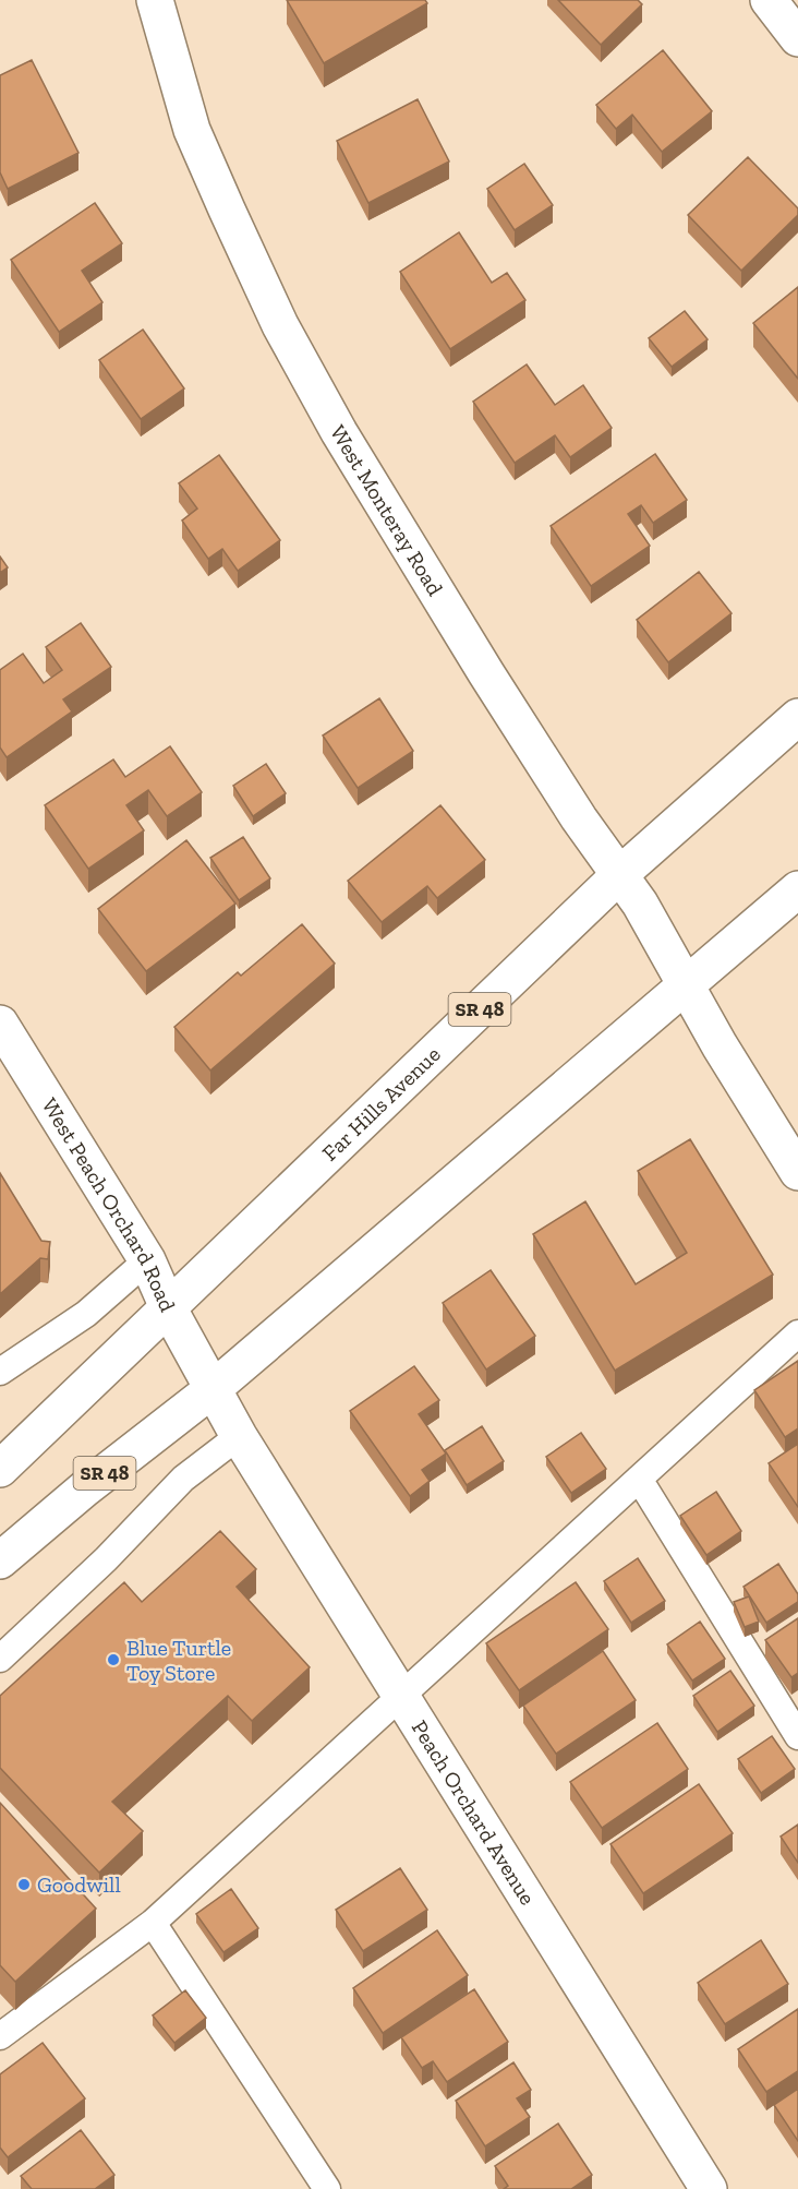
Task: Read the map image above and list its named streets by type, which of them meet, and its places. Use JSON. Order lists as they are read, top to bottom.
{
  "streets": {
    "street": [
      "West Monteray Road",
      "SR 48",
      "Far Hills Avenue",
      "West Peach Orchard Road",
      "Peach Orchard Avenue"
    ]
  },
  "crossings": [
    ["West Monteray Road", "SR 48"],
    ["West Monteray Road", "Far Hills Avenue"],
    ["SR 48", "West Peach Orchard Road"],
    ["Far Hills Avenue", "West Peach Orchard Road"],
    ["West Peach Orchard Road", "Peach Orchard Avenue"]
  ],
  "places": ["Blue Turtle Toy Store", "Goodwill"]
}
